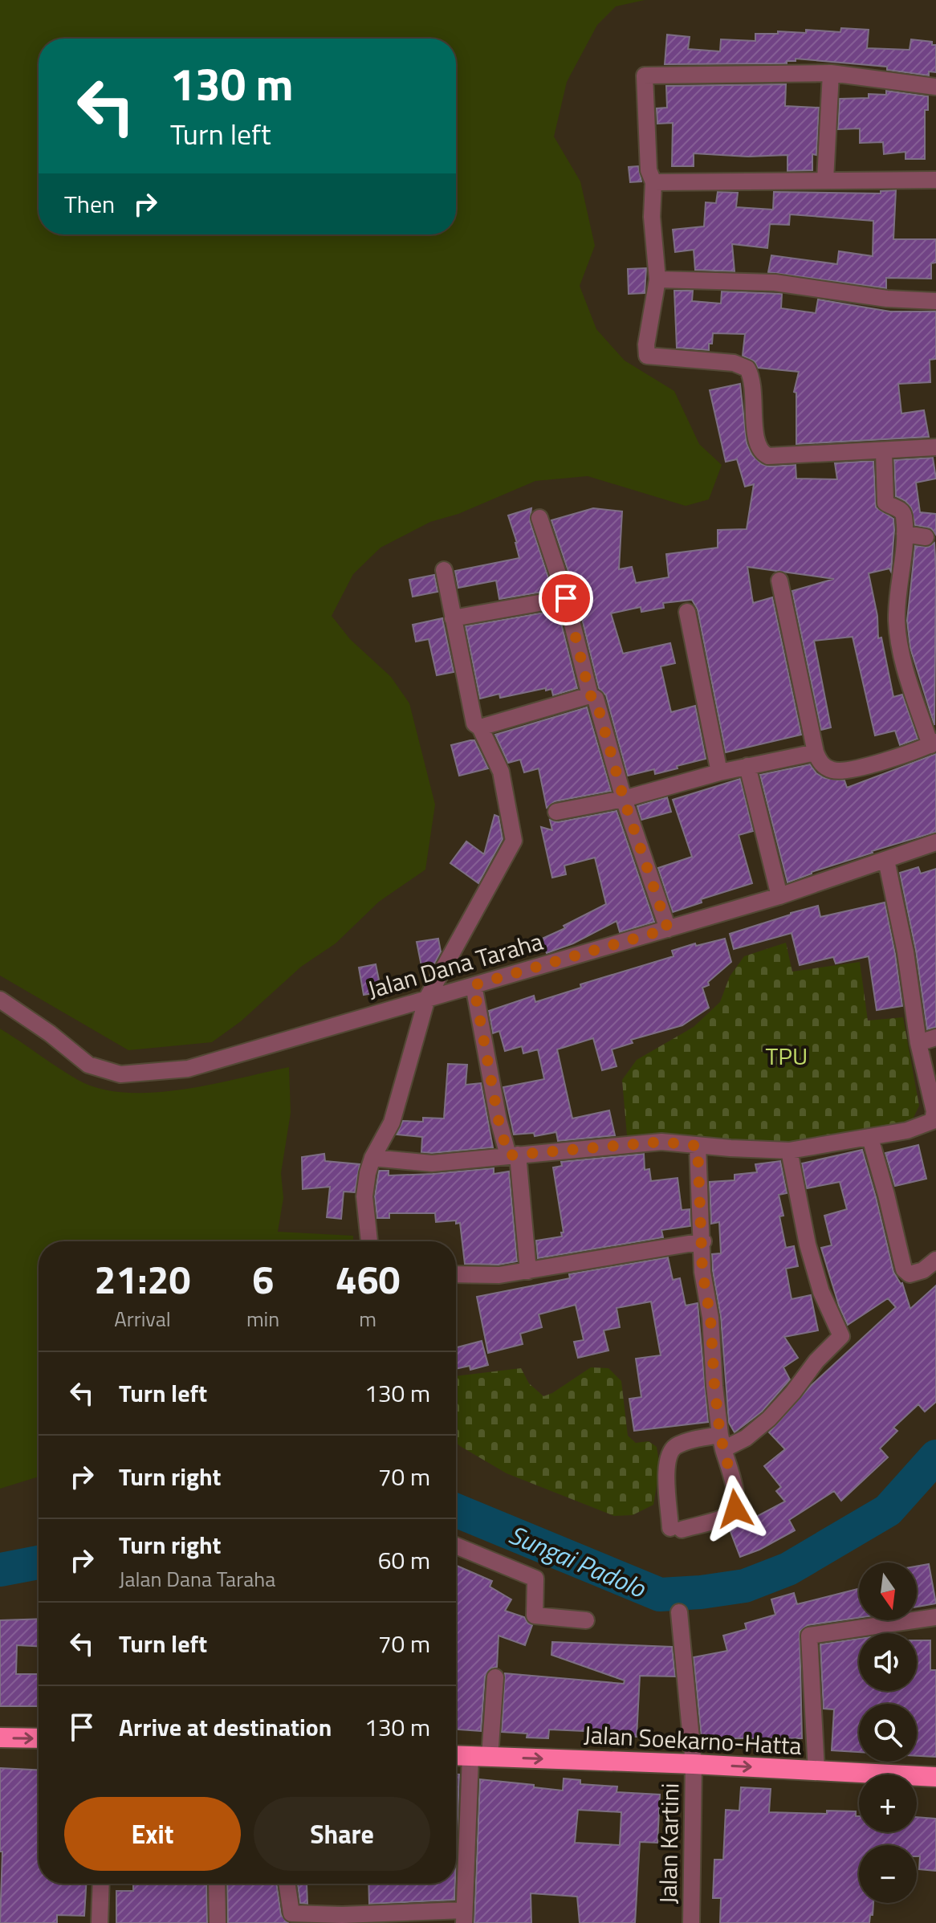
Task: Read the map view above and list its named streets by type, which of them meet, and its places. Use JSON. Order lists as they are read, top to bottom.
{
  "streets": {
    "highway": ["Jalan Soekarno-Hatta"],
    "street": ["Jalan Dana Taraha", "Jalan Kartini"]
  },
  "crossings": [
    ["Jalan Soekarno-Hatta", "Jalan Kartini"]
  ],
  "one_way": ["Jalan Soekarno-Hatta"],
  "water": ["Sungai Padolo"],
  "parks": ["TPU"],
  "north": "bottom",
  "page": {
    "turn": ["130 m", "Turn left"],
    "then": "Then",
    "eta": [
      "21:20",
      "Arrival",
      "6",
      "min",
      "460",
      "m"
    ],
    "list": [
      {
        "name": "Turn left",
        "value": "130 m"
      },
      {
        "name": "Turn right",
        "value": "70 m"
      },
      {
        "name": "Turn right",
        "note": "Jalan Dana Taraha",
        "value": "60 m"
      },
      {
        "name": "Turn left",
        "value": "70 m"
      },
      {
        "name": "Arrive at destination",
        "value": "130 m"
      }
    ],
    "map_buttons": ["+", "−"],
    "buttons": ["Exit", "Share"]
  }
}
